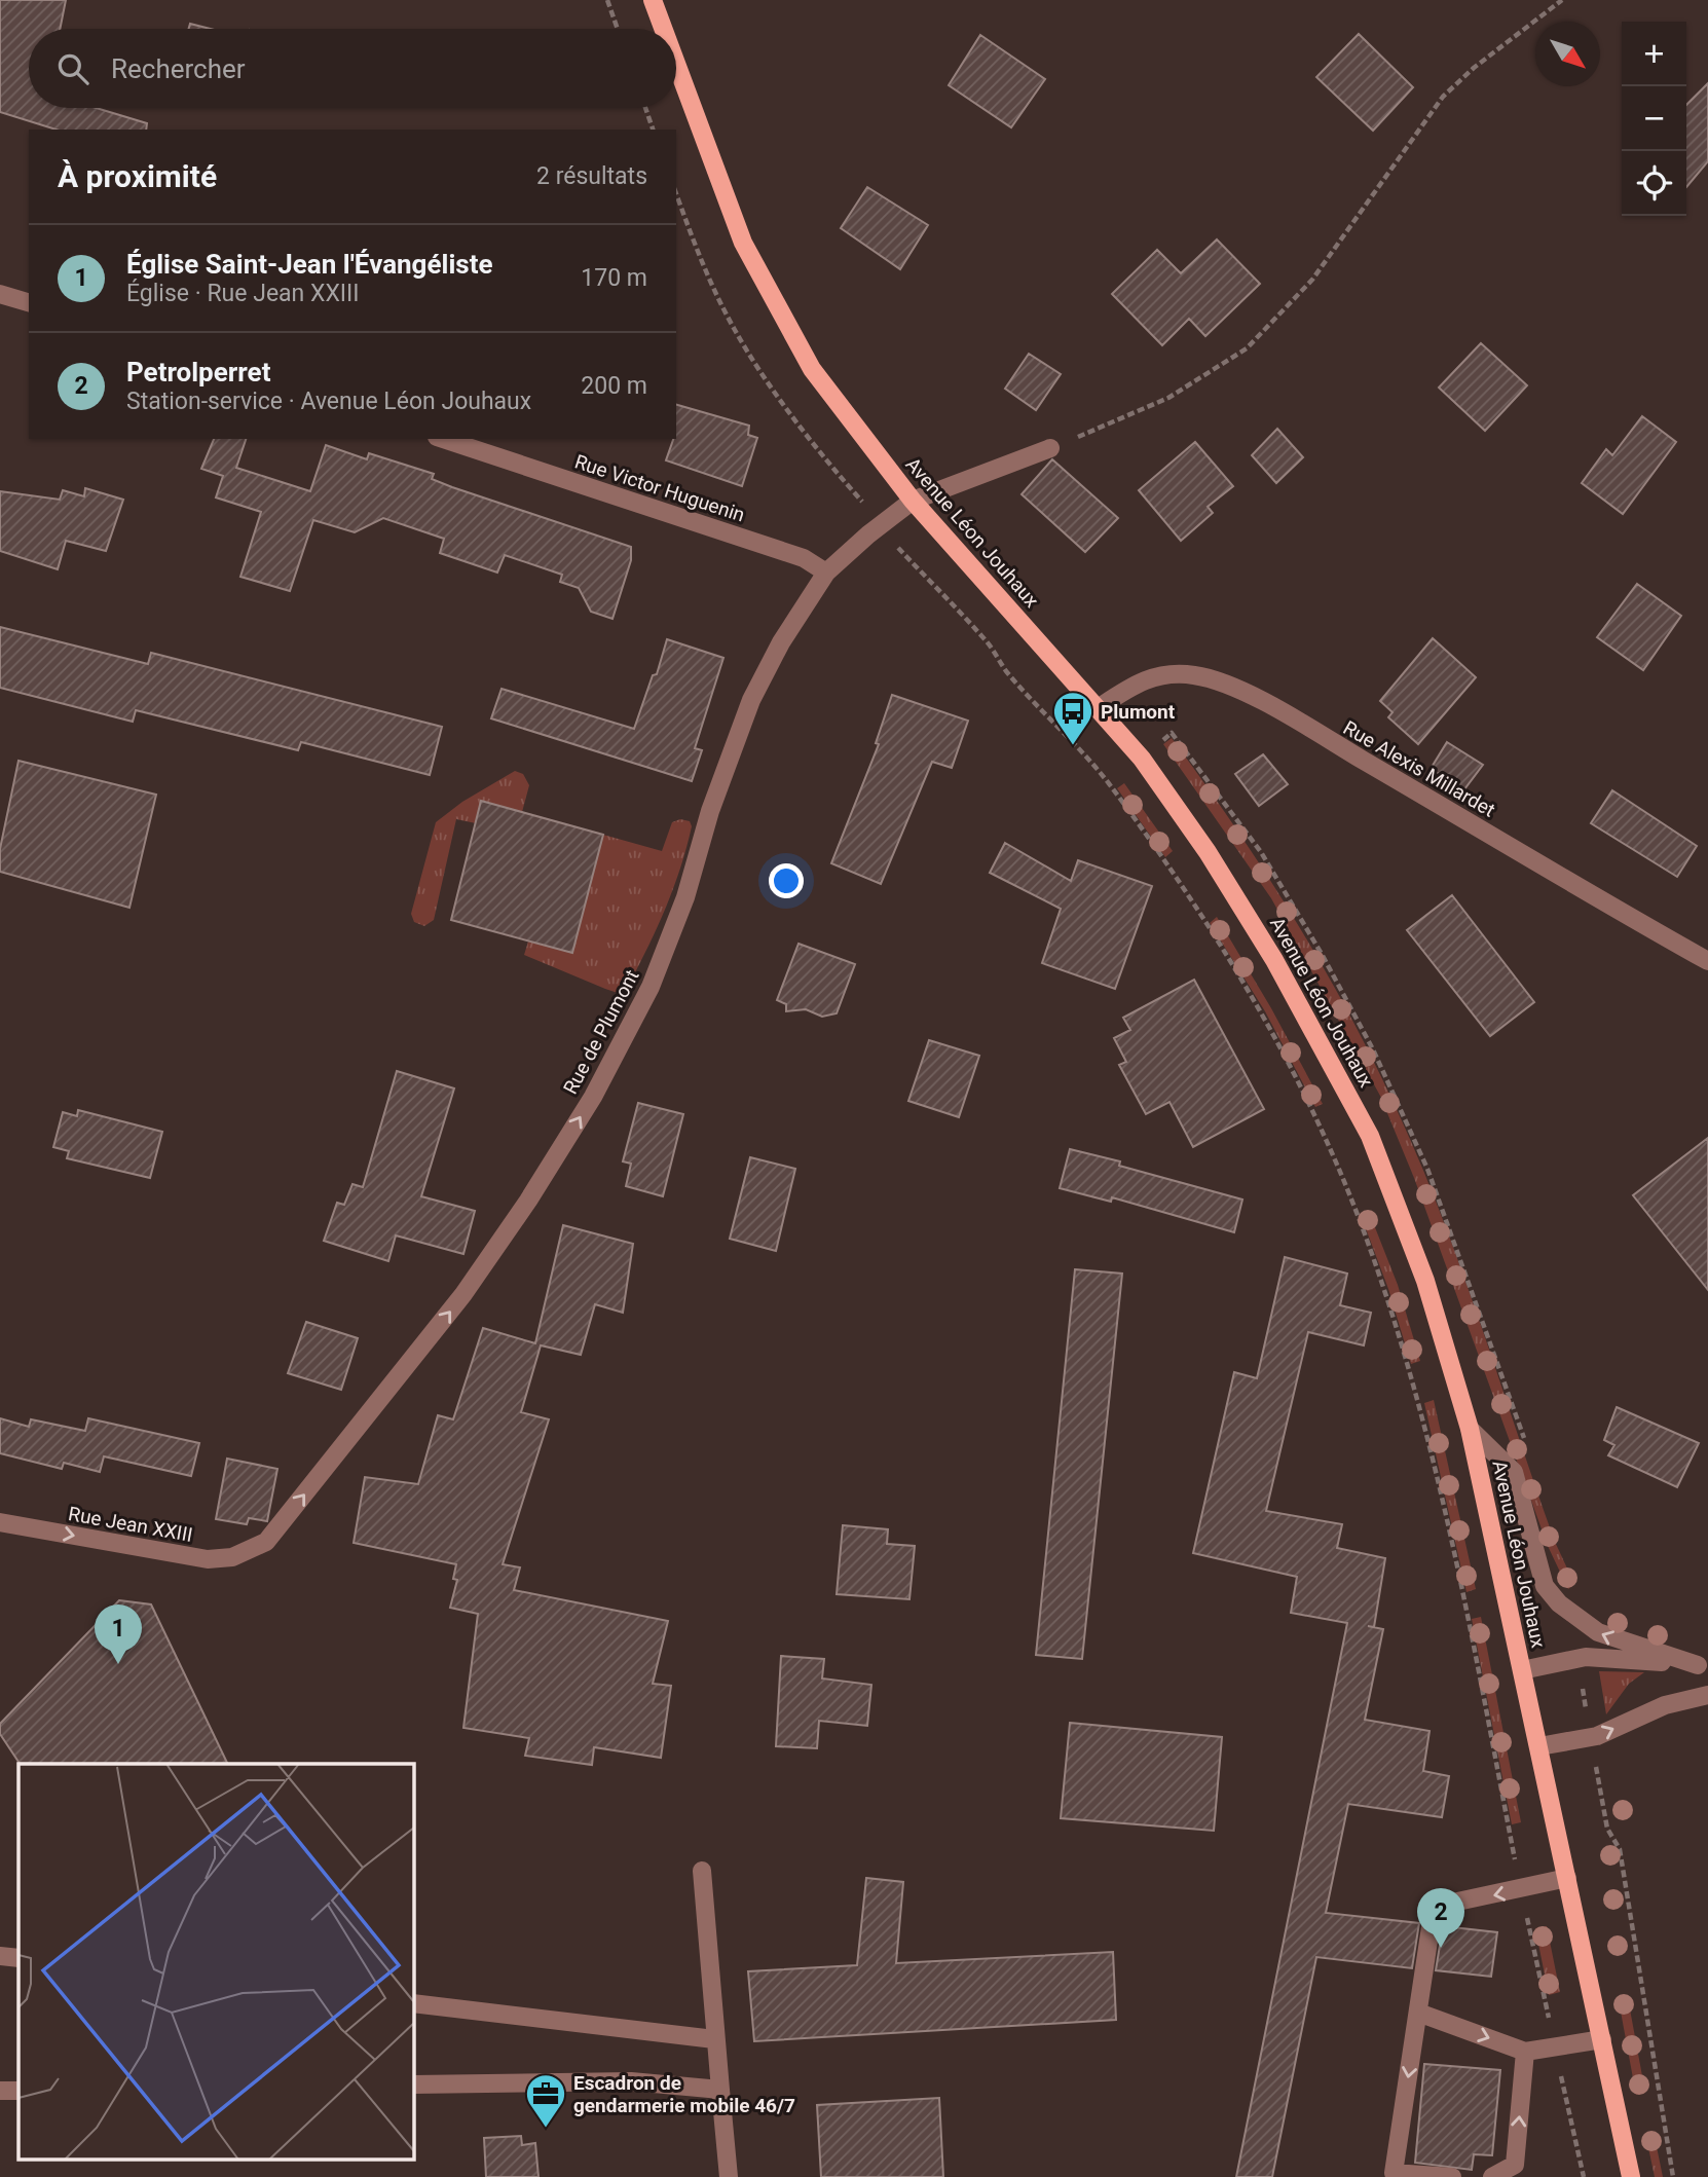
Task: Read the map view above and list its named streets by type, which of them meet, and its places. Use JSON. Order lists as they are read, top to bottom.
{
  "streets": {
    "main road": ["Avenue Léon Jouhaux"],
    "street": [
      "Rue Victor Huguenin",
      "Rue Alexis Millardet",
      "Rue de Plumont",
      "Rue Jean XXIII"
    ]
  },
  "crossings": [
    ["Rue Victor Huguenin", "Rue de Plumont"],
    ["Avenue Léon Jouhaux", "Rue Alexis Millardet"],
    ["Avenue Léon Jouhaux", "Rue de Plumont"],
    ["Rue de Plumont", "Rue Jean XXIII"]
  ],
  "one_way": ["Rue de Plumont", "Rue Jean XXIII"],
  "places": {
    "bus stop": ["Plumont"],
    "office": ["Escadron de gendarmerie mobile 46/7"]
  },
  "north": "bottom right",
  "page": {
    "map_buttons": ["+", "−"],
    "search": "Rechercher",
    "heading": ["À proximité", "2 résultats"],
    "list": [
      {
        "mark": "1",
        "name": "Église Saint-Jean l'Évangéliste",
        "note": "Église · Rue Jean XXIII",
        "value": "170 m"
      },
      {
        "mark": "2",
        "name": "Petrolperret",
        "note": "Station-service · Avenue Léon Jouhaux",
        "value": "200 m"
      }
    ],
    "pins": ["1", "2"]
  }
}
